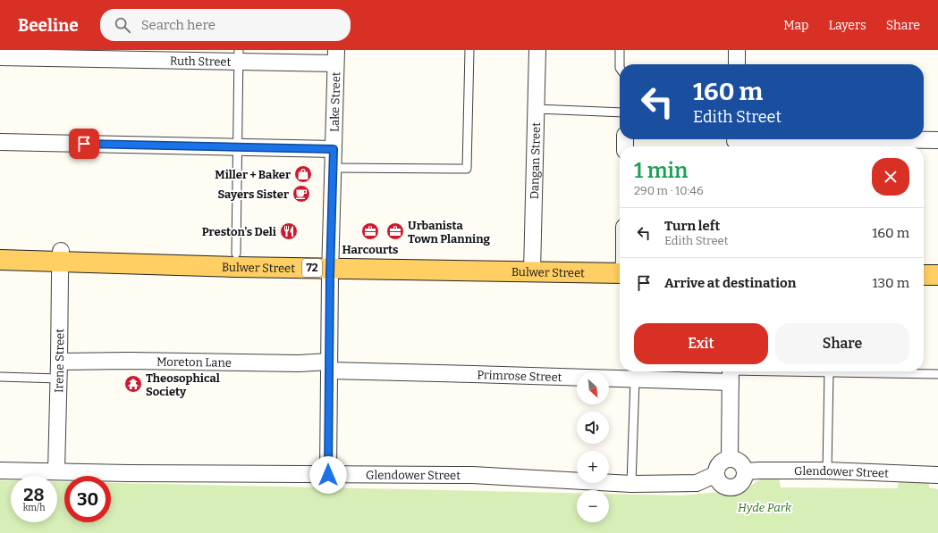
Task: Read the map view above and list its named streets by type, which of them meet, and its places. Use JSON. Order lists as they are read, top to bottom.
{
  "streets": {
    "main road": ["Bulwer Street", "72"],
    "street": [
      "Ruth Street",
      "Lake Street",
      "Dangan Street",
      "Irene Street",
      "Moreton Lane",
      "Primrose Street",
      "Glendower Street"
    ]
  },
  "crossings": [
    ["Ruth Street", "Lake Street"],
    ["Lake Street", "Bulwer Street"],
    ["Lake Street", "Moreton Lane"],
    ["Lake Street", "Primrose Street"],
    ["Lake Street", "Glendower Street"],
    ["Dangan Street", "Bulwer Street"],
    ["Bulwer Street", "Irene Street"],
    ["Irene Street", "Moreton Lane"],
    ["Irene Street", "Glendower Street"],
    ["Moreton Lane", "Primrose Street"]
  ],
  "parks": ["Hyde Park"],
  "places": {
    "shop": ["Miller + Baker"],
    "cafe": ["Sayers Sister"],
    "restaurant": ["Preston's Deli"],
    "office": ["Harcourts", "Urbanista Town Planning"],
    "temple": ["Theosophical Society"]
  },
  "north": "bottom right",
  "page": {
    "header": "Beeline",
    "search": "Search here",
    "nav": ["Map", "Layers", "Share"],
    "turn": ["160 m", "Edith Street"],
    "heading": ["1 min", "290 m · 10:46"],
    "list": [
      {
        "name": "Turn left",
        "note": "Edith Street",
        "value": "160 m"
      },
      {
        "name": "Arrive at destination",
        "value": "130 m"
      }
    ],
    "buttons": ["Exit", "Share"],
    "map_buttons": ["+", "−"],
    "speed": "28 km/h",
    "limit": "30"
  }
}
